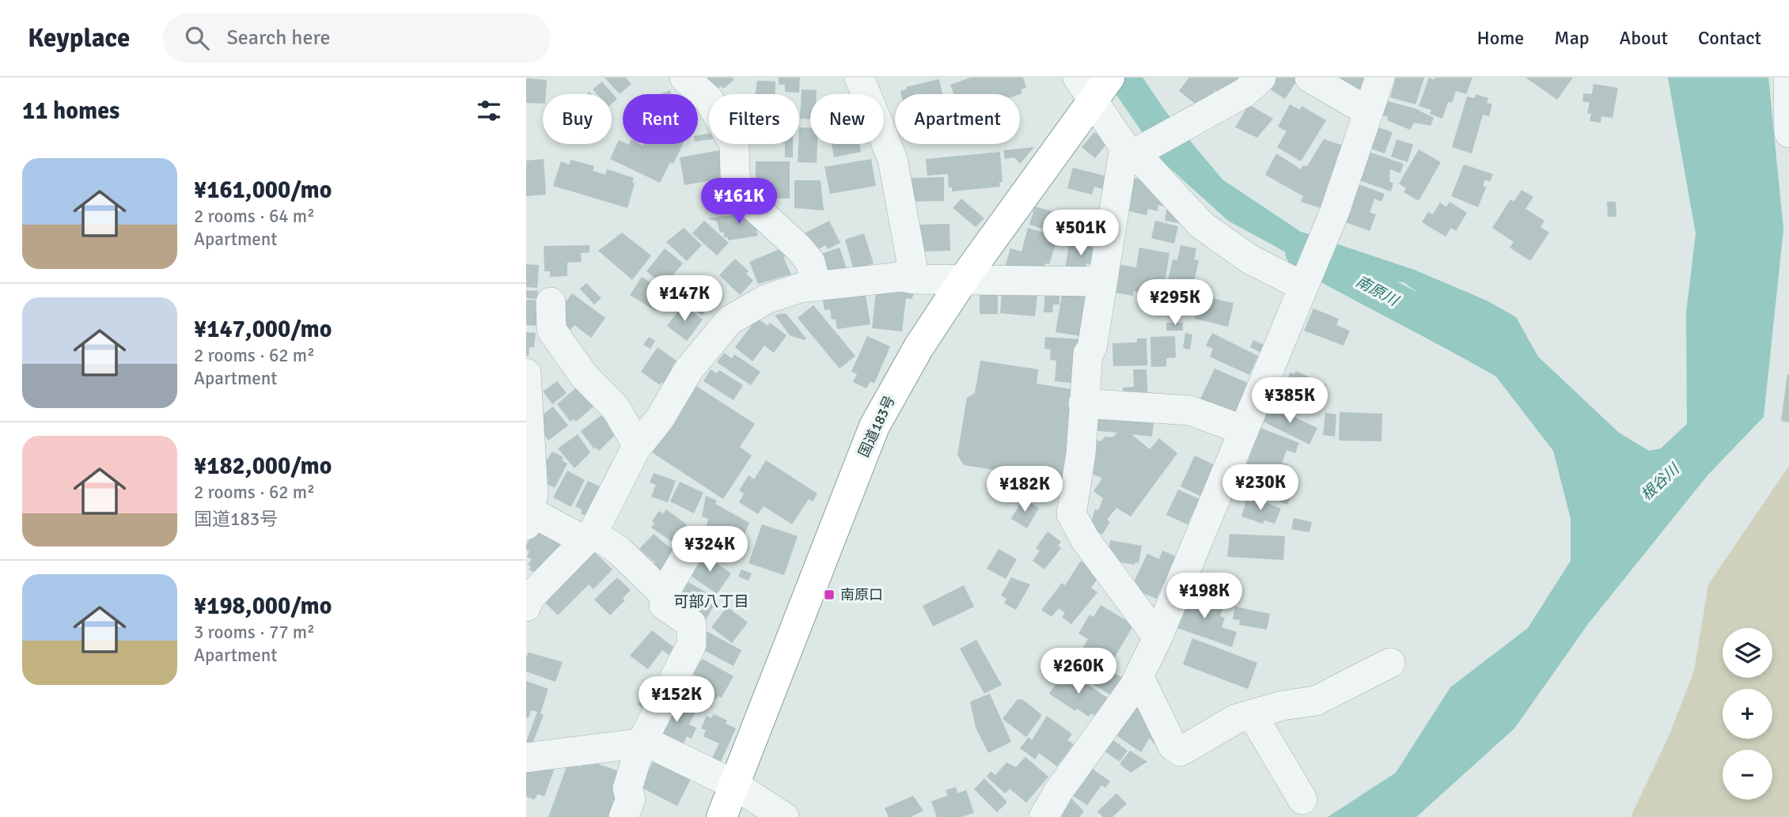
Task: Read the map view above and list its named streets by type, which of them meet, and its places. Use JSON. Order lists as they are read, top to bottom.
{
  "streets": {
    "highway": ["国道183号"]
  },
  "districts": ["可部八丁目"],
  "water": ["南原川", "根谷川"],
  "places": {
    "transit": ["南原口"]
  },
  "page": {
    "header": "Keyplace",
    "search": "Search here",
    "nav": [
      "Home",
      "Map",
      "About",
      "Contact"
    ],
    "heading": "11 homes",
    "chip": [
      "Buy",
      "Rent",
      "Filters",
      "New",
      "Apartment"
    ],
    "list": [
      {
        "name": "¥161,000/mo",
        "note": "2 rooms · 64 m² · Apartment"
      },
      {
        "name": "¥147,000/mo",
        "note": "2 rooms · 62 m² · Apartment"
      },
      {
        "name": "¥182,000/mo",
        "note": "2 rooms · 62 m² · 国道183号"
      },
      {
        "name": "¥198,000/mo",
        "note": "3 rooms · 77 m² · Apartment"
      }
    ],
    "price": [
      "¥161K",
      "¥501K",
      "¥147K",
      "¥295K",
      "¥385K",
      "¥230K",
      "¥182K",
      "¥324K",
      "¥198K",
      "¥260K",
      "¥152K"
    ],
    "map_buttons": ["+", "−"]
  }
}
